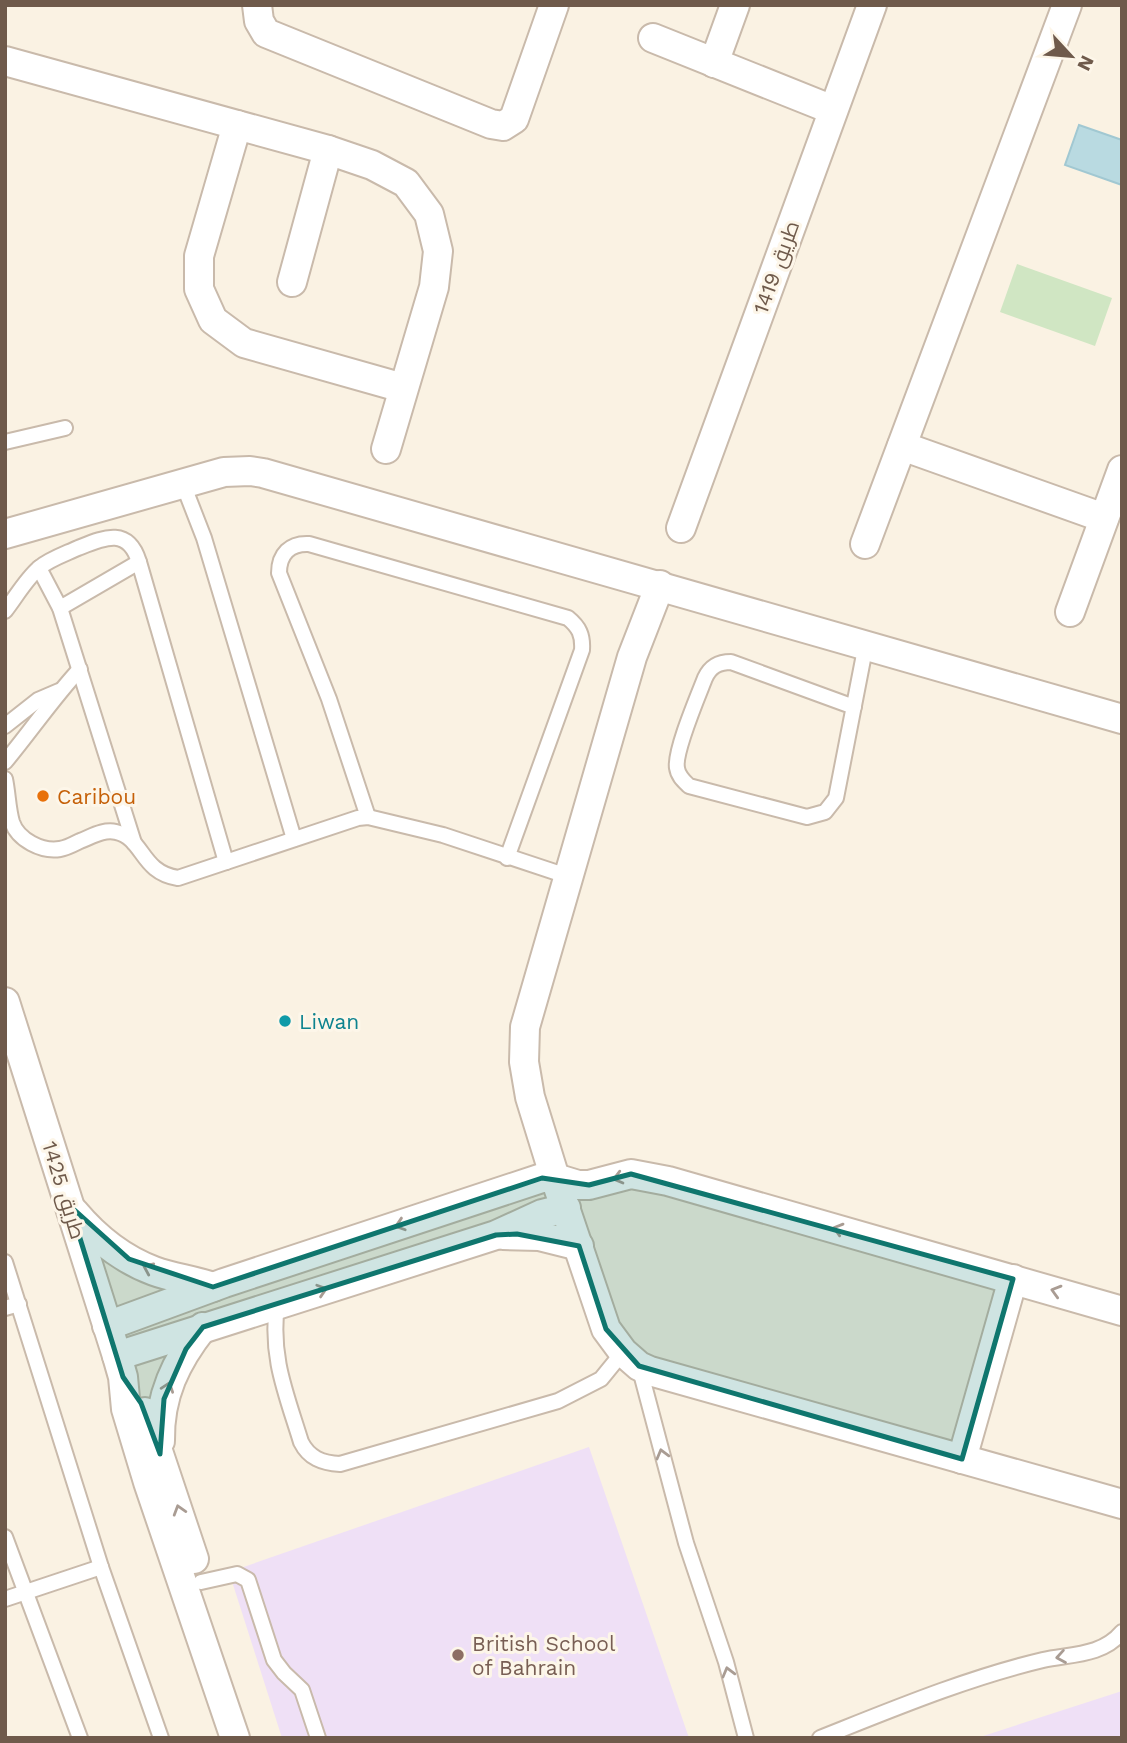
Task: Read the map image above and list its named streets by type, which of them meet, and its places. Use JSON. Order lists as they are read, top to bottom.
{
  "streets": {
    "street": ["طريق 1419", "طريق 1425"]
  },
  "places": ["Caribou", "Liwan", "British School of Bahrain"],
  "north": "bottom right"
}
